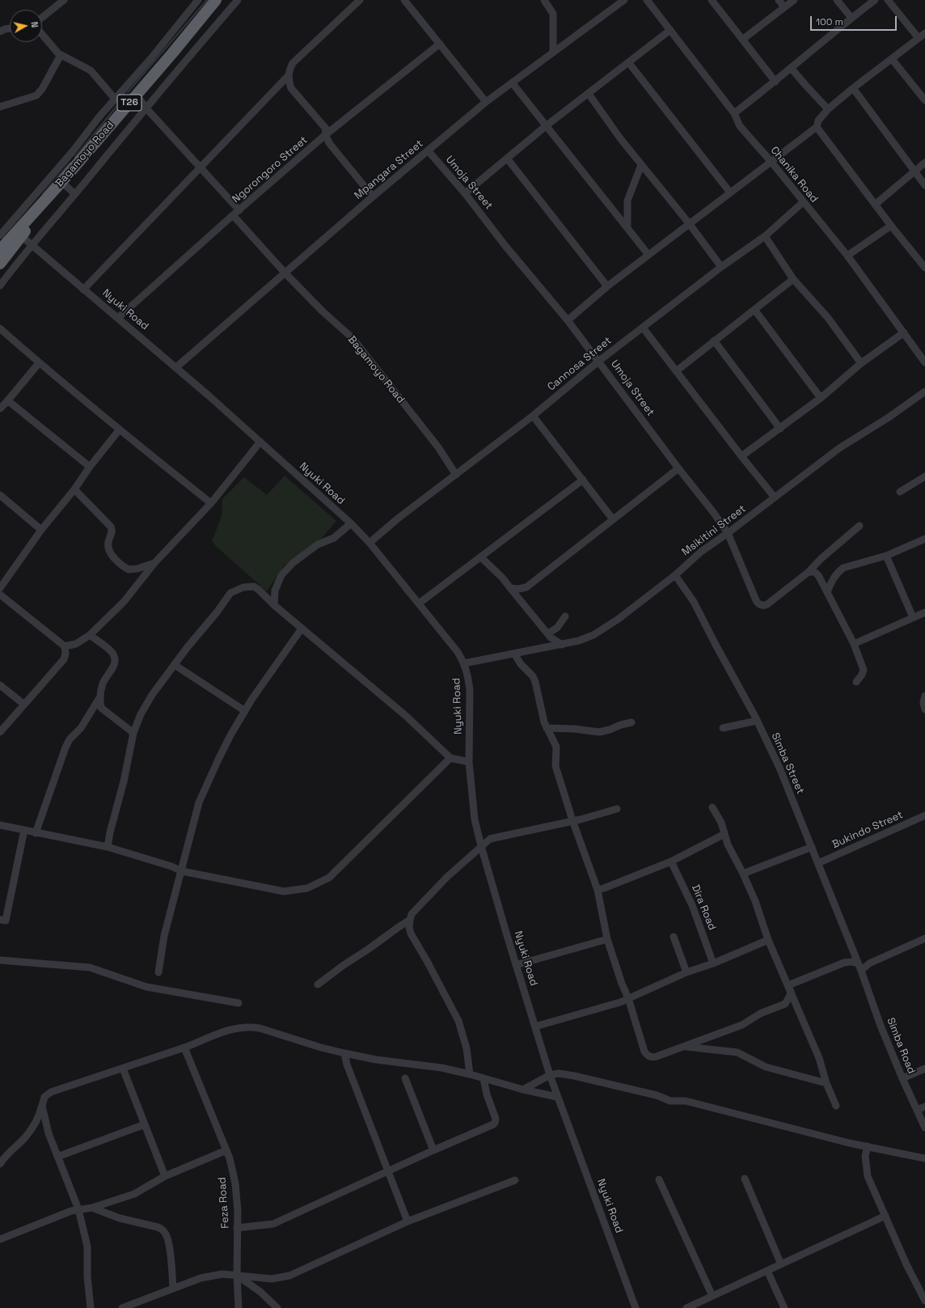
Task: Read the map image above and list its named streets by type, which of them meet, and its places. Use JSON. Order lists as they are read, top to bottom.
{
  "streets": {
    "highway": ["T26", "Bagamoyo Road"],
    "street": [
      "Ngorongoro Street",
      "Mpangara Street",
      "Chanika Road",
      "Umoja Street",
      "Nyuki Road",
      "Cannosa Street",
      "Msikitini Street",
      "Simba Street",
      "Bukindo Street",
      "Dira Road",
      "Simba Road",
      "Feza Road"
    ]
  },
  "crossings": [
    ["Bagamoyo Road", "Ngorongoro Street"],
    ["Bagamoyo Road", "Mpangara Street"],
    ["Bagamoyo Road", "Nyuki Road"],
    ["Bagamoyo Road", "Cannosa Street"],
    ["Ngorongoro Street", "Nyuki Road"],
    ["Mpangara Street", "Umoja Street"],
    ["Mpangara Street", "Nyuki Road"],
    ["Chanika Road", "Cannosa Street"],
    ["Umoja Street", "Cannosa Street"],
    ["Umoja Street", "Msikitini Street"],
    ["Nyuki Road", "Cannosa Street"],
    ["Nyuki Road", "Msikitini Street"],
    ["Msikitini Street", "Simba Street"],
    ["Simba Street", "Bukindo Street"],
    ["Simba Street", "Simba Road"]
  ],
  "scale_bar": "100 m",
  "north": "right"
}
